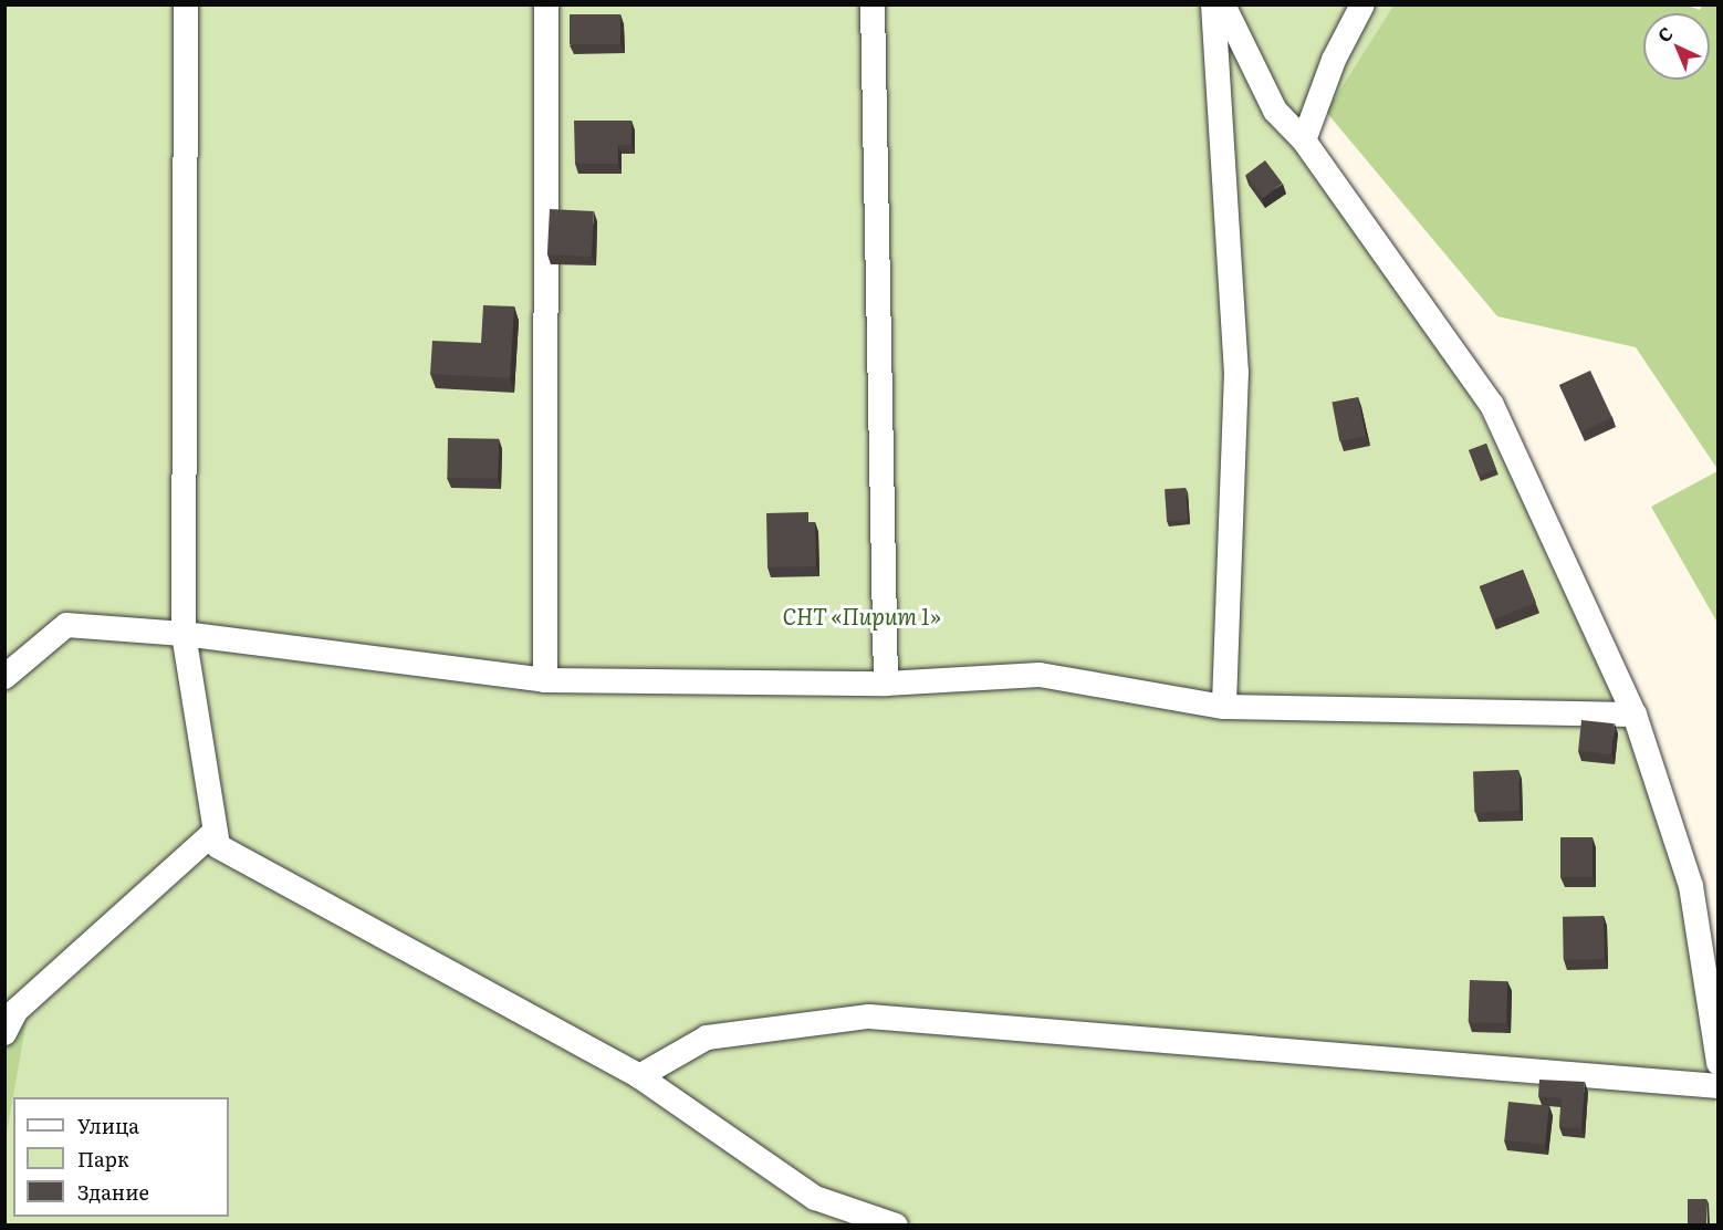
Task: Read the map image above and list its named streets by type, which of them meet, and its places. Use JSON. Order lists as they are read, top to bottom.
{
  "parks": ["СНТ «Пирит 1»"],
  "legend": ["Улица", "Парк", "Здание"],
  "north": "top left"
}
